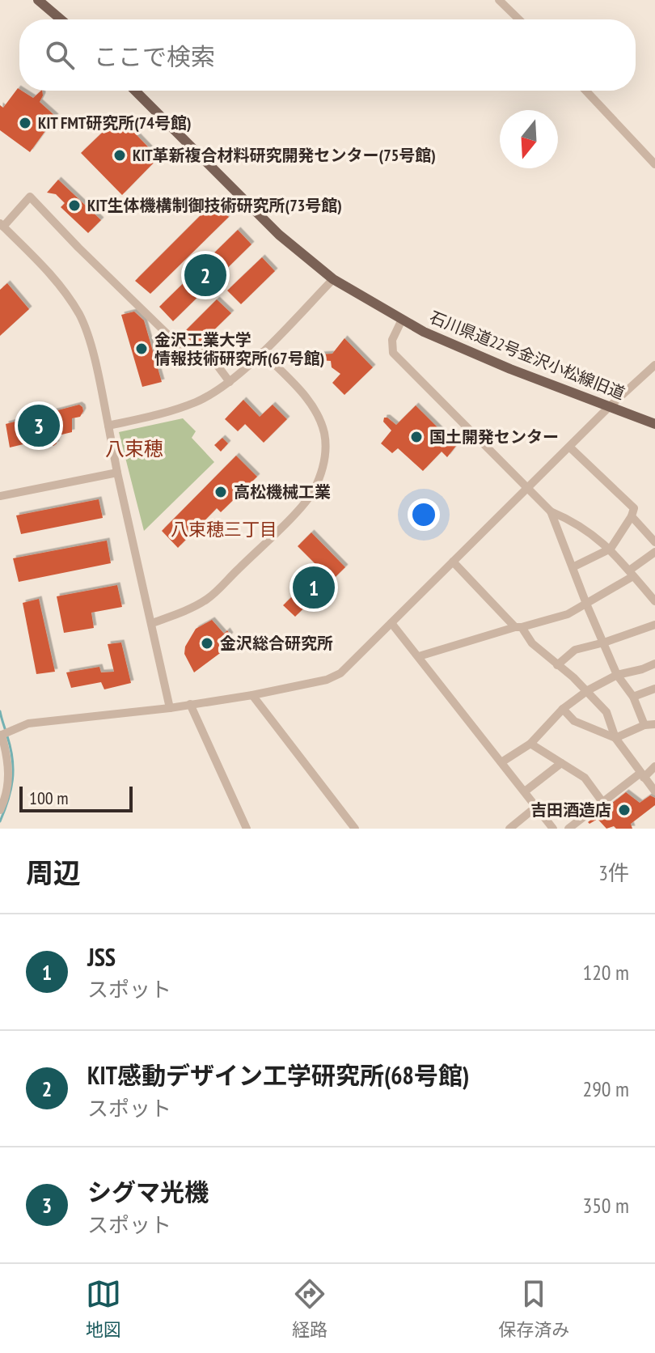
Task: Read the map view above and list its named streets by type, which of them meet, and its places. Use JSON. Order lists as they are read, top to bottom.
{
  "streets": {
    "main road": ["石川県道22号金沢小松線旧道"]
  },
  "districts": ["八束穂", "八束穂三丁目"],
  "places": [
    "KIT FMT研究所(74号館)",
    "KIT革新複合材料研究開発センター(75号館)",
    "KIT生体機構制御技術研究所(73号館)",
    "金沢工業大学 情報技術研究所(67号館)",
    "国土開発センター",
    "高松機械工業",
    "金沢総合研究所",
    "吉田酒造店"
  ],
  "scale_bar": "100 m",
  "north": "bottom",
  "page": {
    "search": "ここで検索",
    "pins": ["2", "3", "1"],
    "scale": "100 m",
    "heading": ["周辺", "3件"],
    "list": [
      {
        "mark": "1",
        "name": "JSS",
        "note": "スポット",
        "value": "120 m"
      },
      {
        "mark": "2",
        "name": "KIT感動デザイン工学研究所(68号館)",
        "note": "スポット",
        "value": "290 m"
      },
      {
        "mark": "3",
        "name": "シグマ光機",
        "note": "スポット",
        "value": "350 m"
      }
    ],
    "nav": ["地図", "経路", "保存済み"]
  }
}
